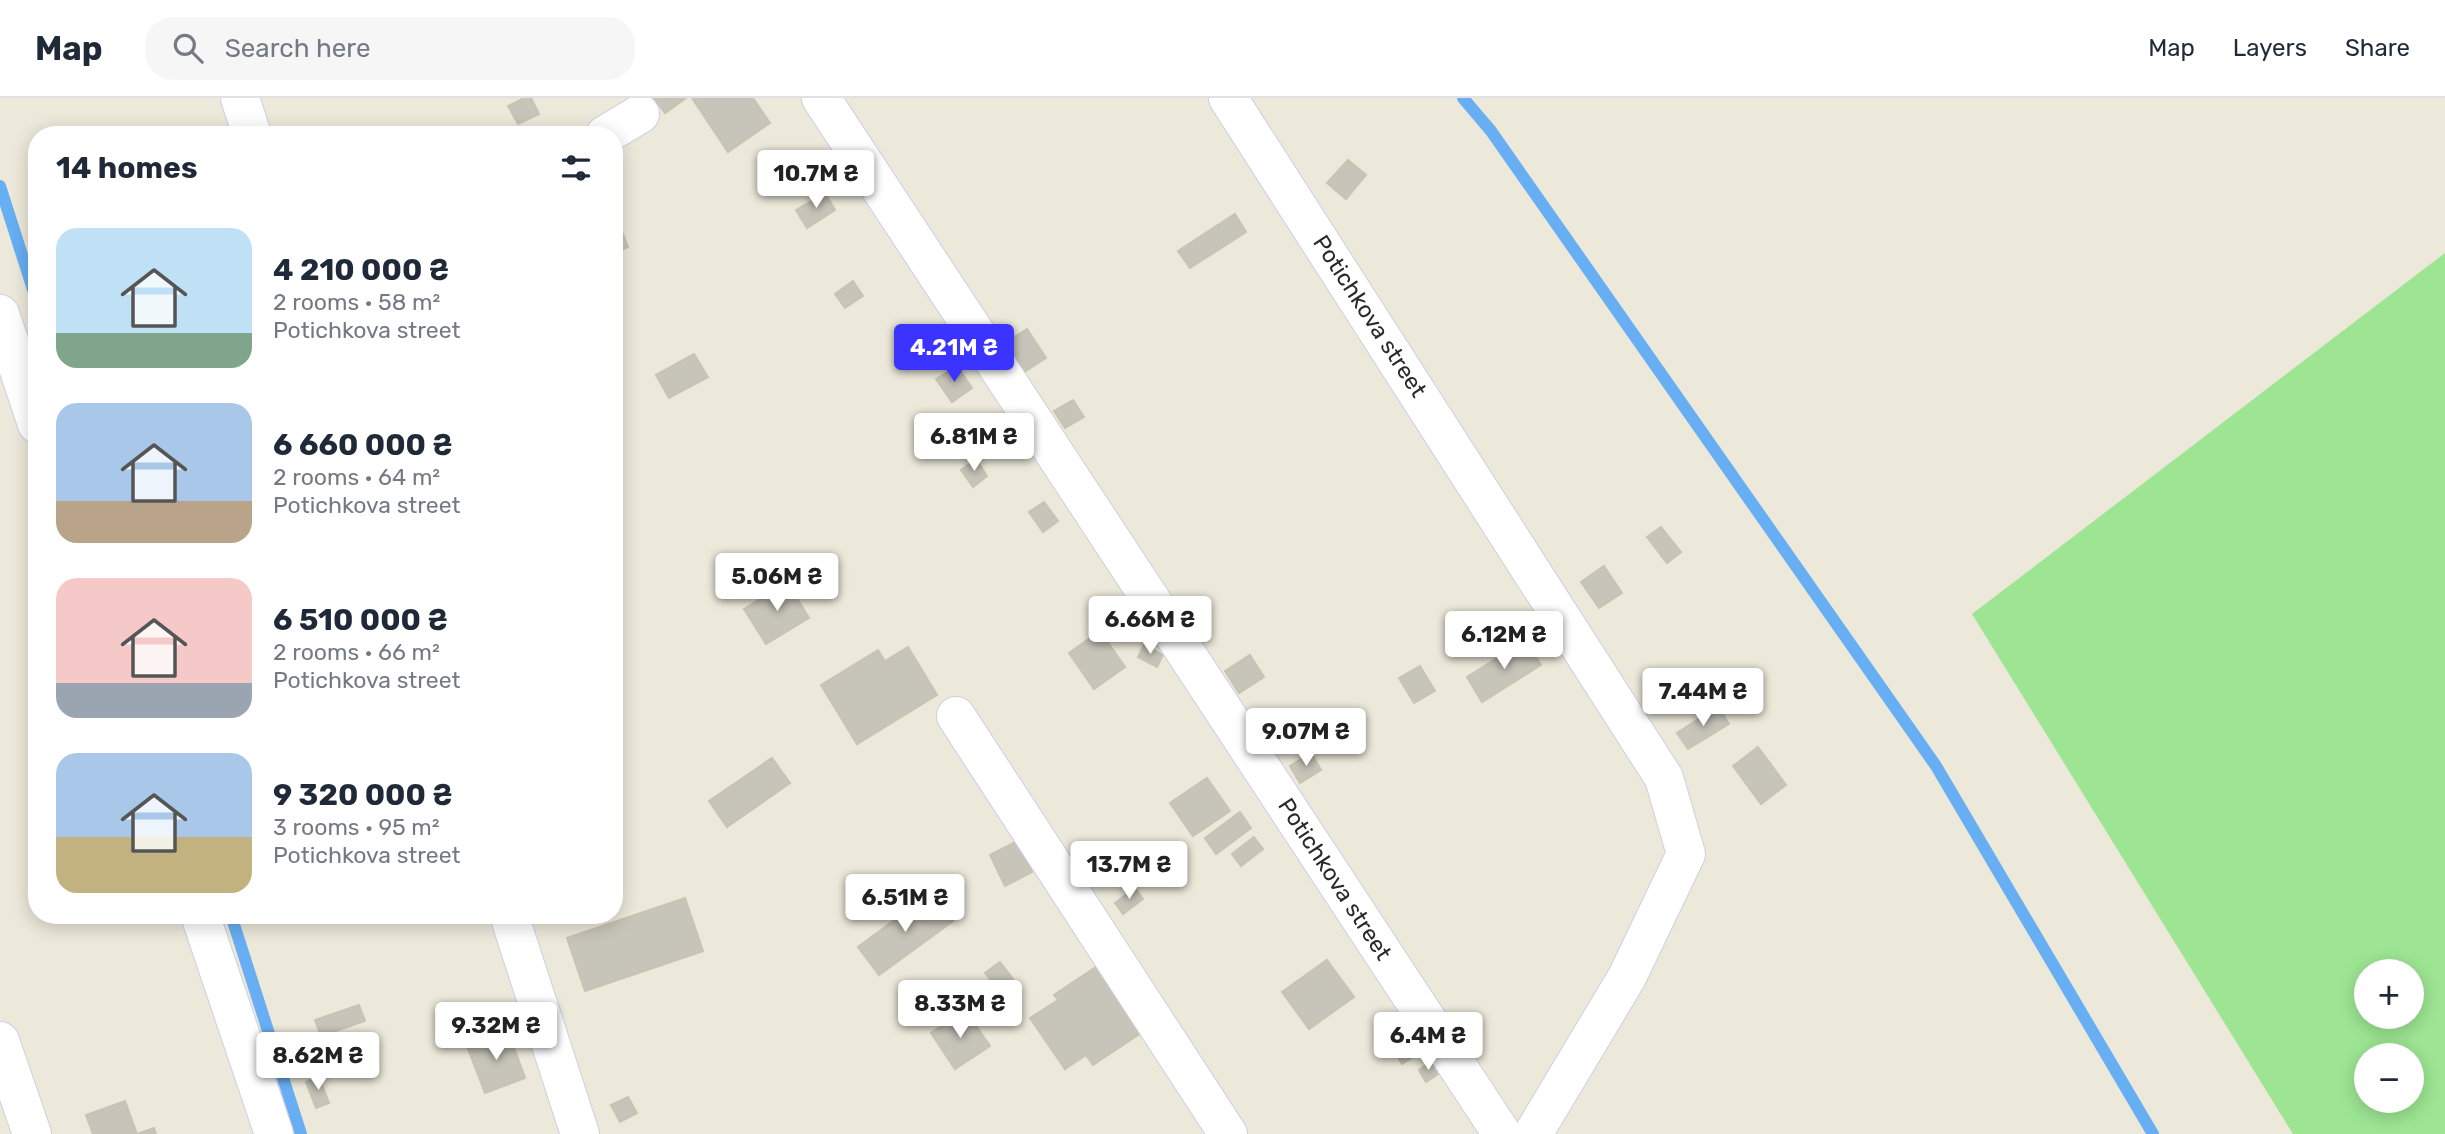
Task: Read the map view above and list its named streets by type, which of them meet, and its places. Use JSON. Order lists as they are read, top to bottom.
{
  "streets": {
    "street": ["Potichkova street"]
  },
  "page": {
    "header": "Map",
    "search": "Search here",
    "nav": ["Map", "Layers", "Share"],
    "heading": "14 homes",
    "price": [
      "10.7M ₴",
      "4.21M ₴",
      "6.81M ₴",
      "5.06M ₴",
      "6.66M ₴",
      "6.12M ₴",
      "7.44M ₴",
      "9.07M ₴",
      "13.7M ₴",
      "6.51M ₴",
      "8.33M ₴",
      "9.32M ₴",
      "6.4M ₴",
      "8.62M ₴"
    ],
    "list": [
      {
        "name": "4 210 000 ₴",
        "note": "2 rooms · 58 m² · Potichkova street"
      },
      {
        "name": "6 660 000 ₴",
        "note": "2 rooms · 64 m² · Potichkova street"
      },
      {
        "name": "6 510 000 ₴",
        "note": "2 rooms · 66 m² · Potichkova street"
      },
      {
        "name": "9 320 000 ₴",
        "note": "3 rooms · 95 m² · Potichkova street"
      }
    ],
    "map_buttons": ["+", "−"]
  }
}
